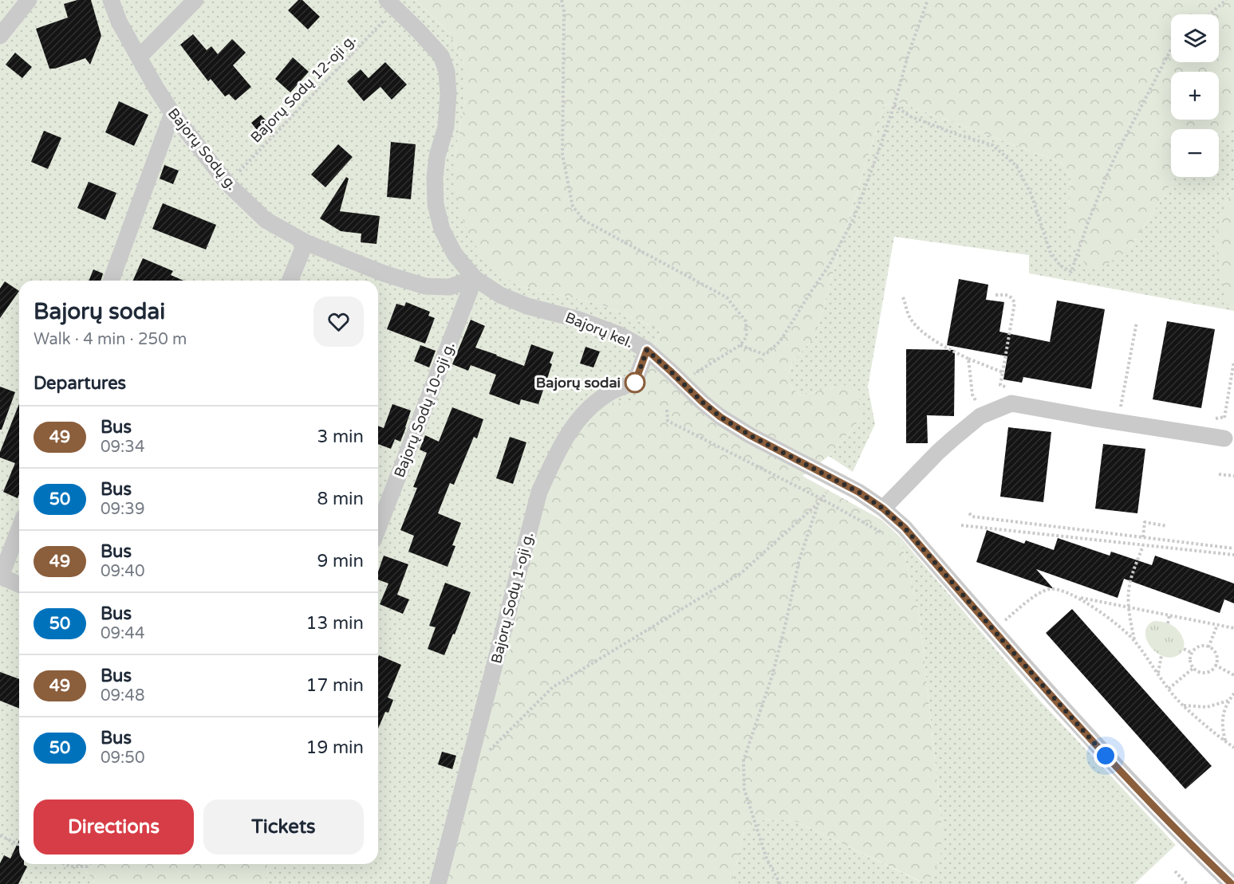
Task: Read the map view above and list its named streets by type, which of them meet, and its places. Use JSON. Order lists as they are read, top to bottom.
{
  "streets": {
    "street": [
      "Bajorų Sodų g.",
      "Bajorų kel.",
      "Bajorų Sodų 10-oji g.",
      "Bajorų Sodų 1-oji g."
    ],
    "path": ["Bajorų Sodų 12-oji g."]
  },
  "crossings": [
    ["Bajorų Sodų 12-oji g.", "Bajorų Sodų g."],
    ["Bajorų Sodų 12-oji g.", "Bajorų kel."],
    ["Bajorų Sodų g.", "Bajorų kel."],
    ["Bajorų Sodų g.", "Bajorų Sodų 10-oji g."],
    ["Bajorų kel.", "Bajorų Sodų 10-oji g."],
    ["Bajorų kel.", "Bajorų Sodų 1-oji g."]
  ],
  "places": ["Bajorų sodai"],
  "lines": ["bus line 49"],
  "page": {
    "map_buttons": ["+", "−"],
    "heading": [
      ["Bajorų sodai", "Walk · 4 min · 250 m"],
      "Departures"
    ],
    "list": [
      {
        "mark": "49",
        "name": "Bus",
        "note": "09:34",
        "value": "3 min"
      },
      {
        "mark": "50",
        "name": "Bus",
        "note": "09:39",
        "value": "8 min"
      },
      {
        "mark": "49",
        "name": "Bus",
        "note": "09:40",
        "value": "9 min"
      },
      {
        "mark": "50",
        "name": "Bus",
        "note": "09:44",
        "value": "13 min"
      },
      {
        "mark": "49",
        "name": "Bus",
        "note": "09:48",
        "value": "17 min"
      },
      {
        "mark": "50",
        "name": "Bus",
        "note": "09:50",
        "value": "19 min"
      }
    ],
    "buttons": ["Directions", "Tickets"]
  }
}
